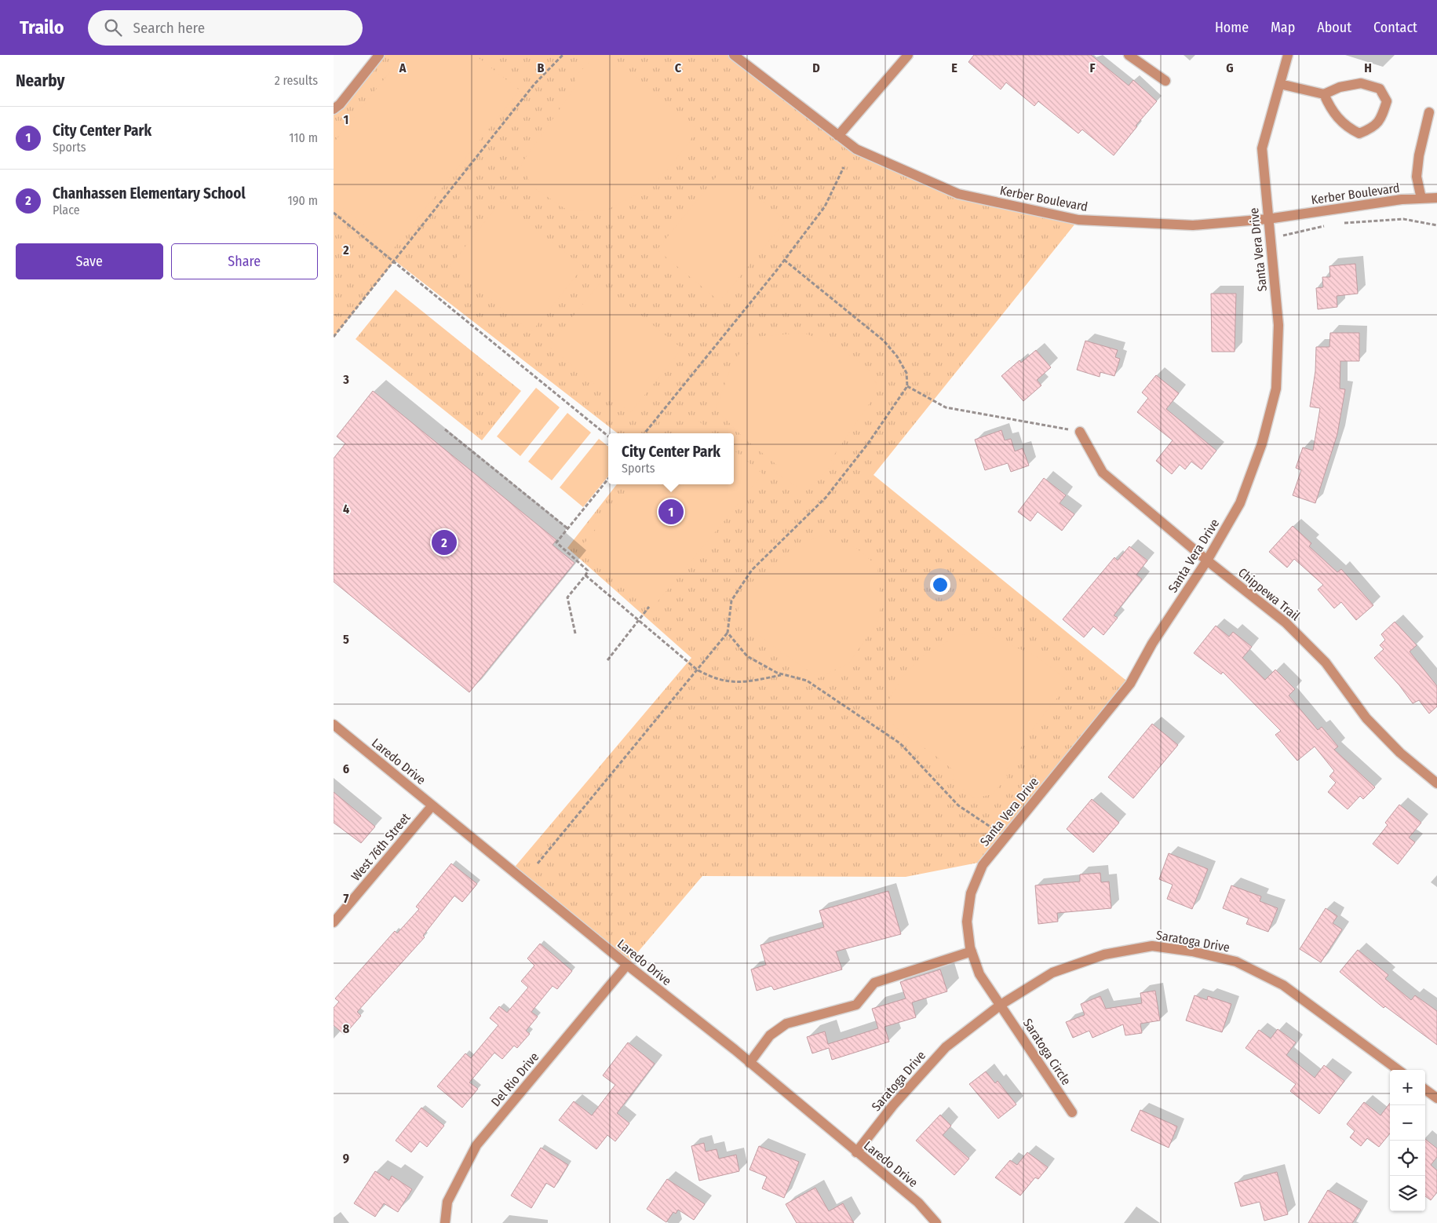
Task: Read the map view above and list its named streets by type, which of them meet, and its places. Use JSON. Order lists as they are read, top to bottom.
{
  "streets": {
    "street": [
      "Kerber Boulevard",
      "Santa Vera Drive",
      "Chippewa Trail",
      "Laredo Drive",
      "West 76th Street",
      "Saratoga Drive",
      "Saratoga Circle",
      "Del Rio Drive"
    ]
  },
  "crossings": [
    ["Kerber Boulevard", "Santa Vera Drive"],
    ["Santa Vera Drive", "Chippewa Trail"],
    ["Santa Vera Drive", "Saratoga Drive"],
    ["Santa Vera Drive", "Saratoga Circle"],
    ["Laredo Drive", "West 76th Street"],
    ["Laredo Drive", "Saratoga Drive"],
    ["Laredo Drive", "Del Rio Drive"],
    ["Saratoga Drive", "Saratoga Circle"]
  ],
  "page": {
    "header": "Trailo",
    "search": "Search here",
    "nav": [
      "Home",
      "Map",
      "About",
      "Contact"
    ],
    "heading": ["Nearby", "2 results"],
    "list": [
      {
        "mark": "1",
        "name": "City Center Park",
        "note": "Sports",
        "value": "110 m"
      },
      {
        "mark": "2",
        "name": "Chanhassen Elementary School",
        "note": "Place",
        "value": "190 m"
      }
    ],
    "buttons": ["Save", "Share"],
    "popup": ["City Center Park", "Sports"],
    "pins": ["1", "2"],
    "map_buttons": ["+", "−"]
  },
  "grid": {
    "columns": [
      "A",
      "B",
      "C",
      "D",
      "E",
      "F",
      "G",
      "H"
    ],
    "rows": [
      "1",
      "2",
      "3",
      "4",
      "5",
      "6",
      "7",
      "8",
      "9"
    ]
  }
}
